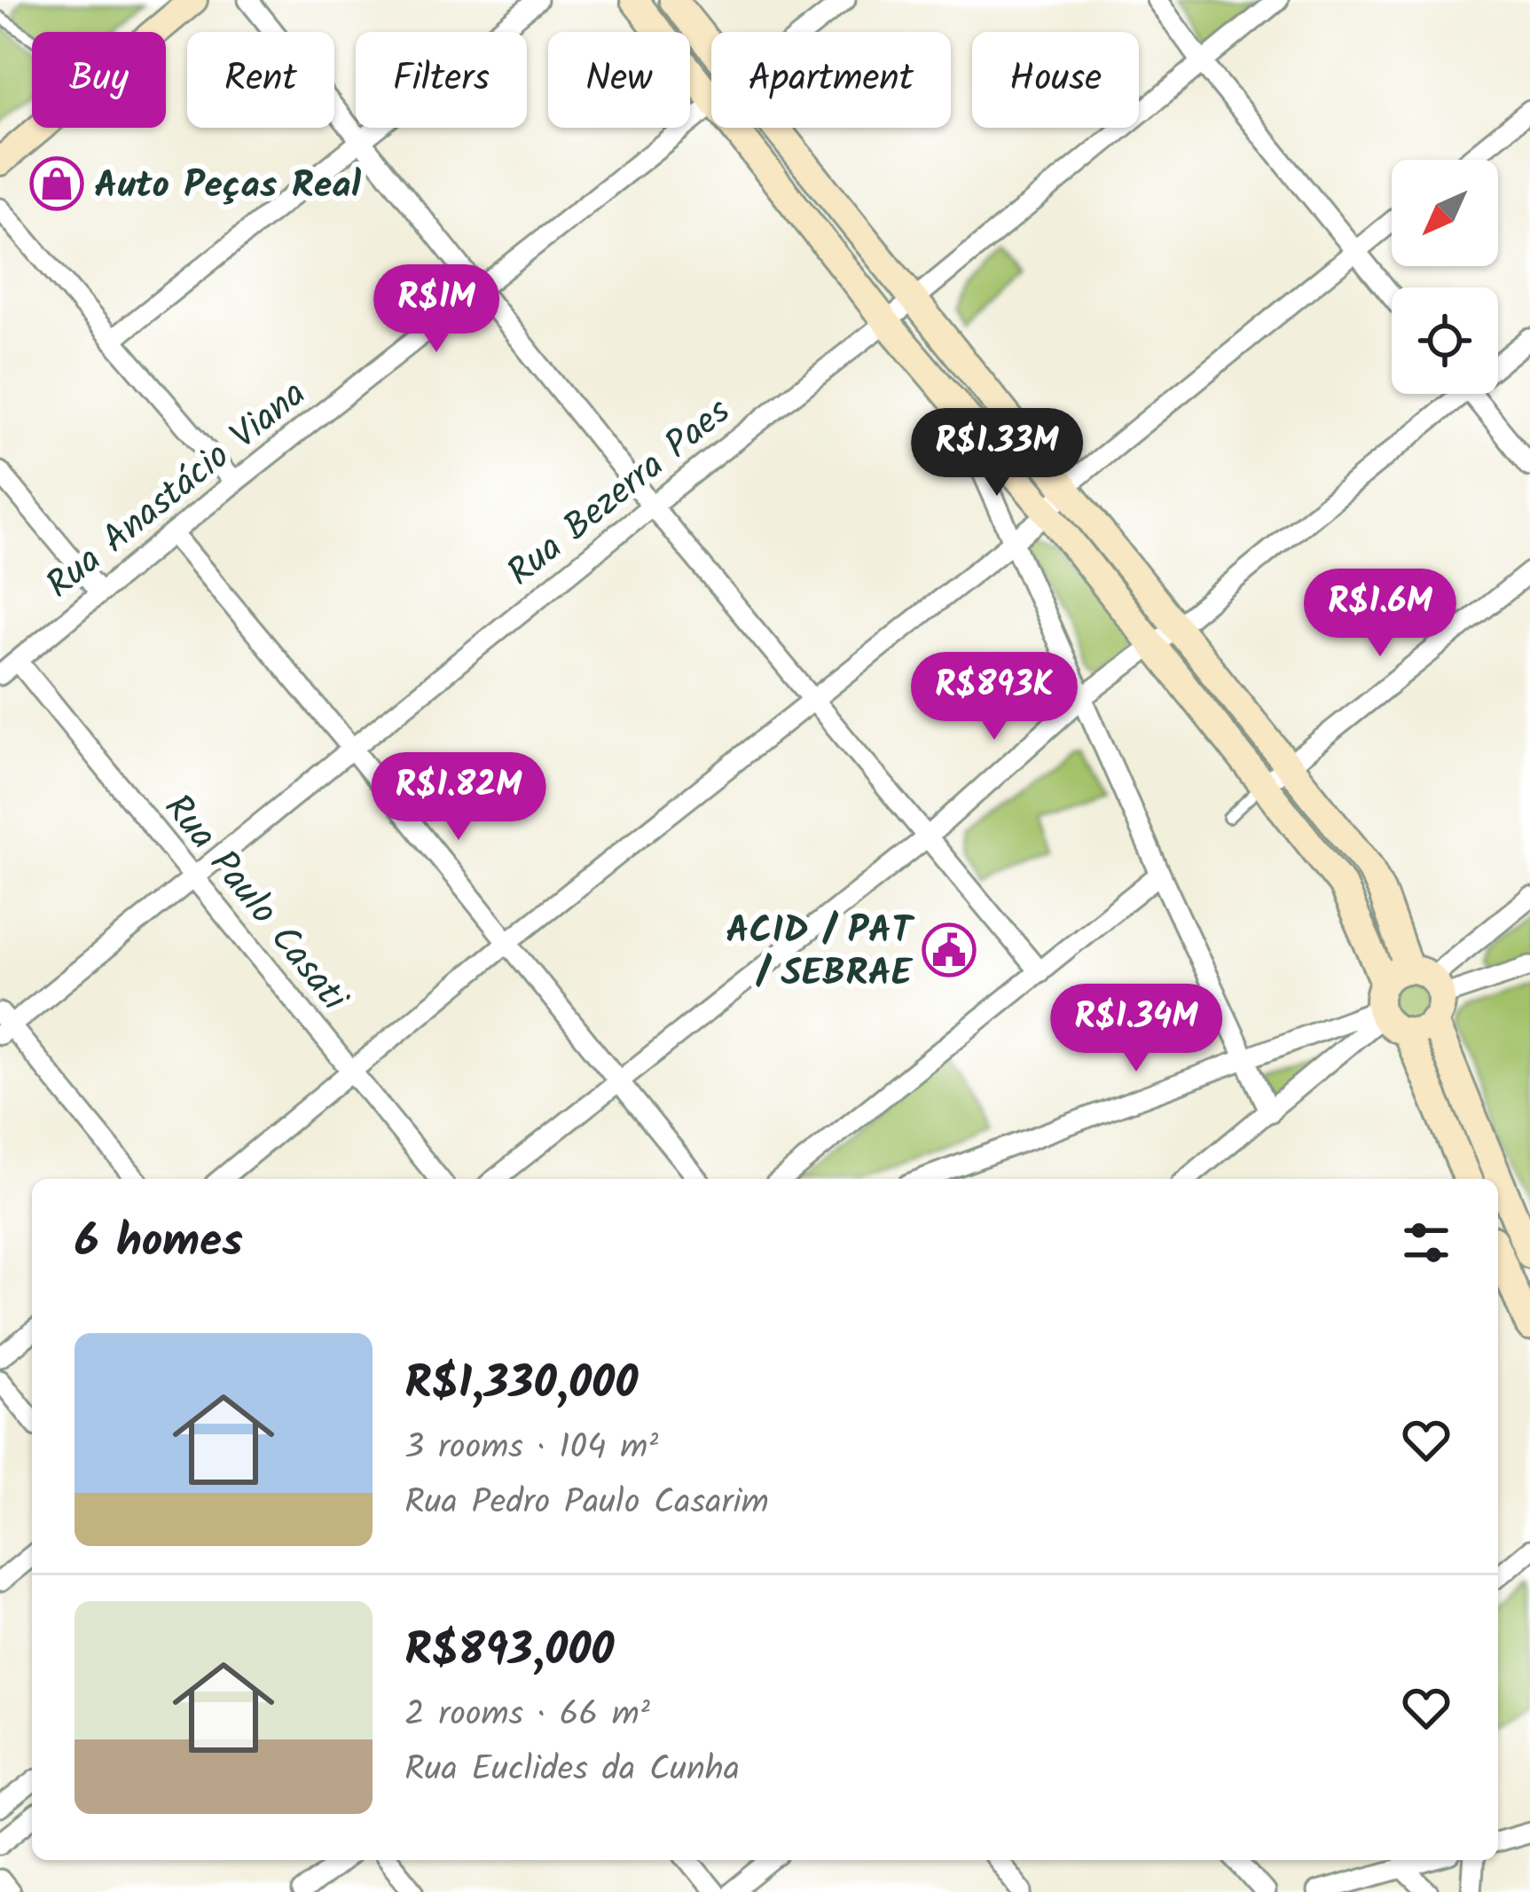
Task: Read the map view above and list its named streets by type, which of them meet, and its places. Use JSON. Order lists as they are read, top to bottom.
{
  "streets": {
    "street": ["Rua Anastácio Viana", "Rua Bezerra Paes", "Rua Paulo Casati"]
  },
  "crossings": [
    ["Rua Anastácio Viana", "Rua Paulo Casati"],
    ["Rua Bezerra Paes", "Rua Paulo Casati"]
  ],
  "places": {
    "shop": ["Auto Peças Real"],
    "public building": ["ACID / PAT / SEBRAE"]
  },
  "north": "bottom left",
  "page": {
    "chip": [
      "Buy",
      "Rent",
      "Filters",
      "New",
      "Apartment",
      "House"
    ],
    "price": [
      "R$1M",
      "R$1.33M",
      "R$1.6M",
      "R$893K",
      "R$1.82M",
      "R$1.34M"
    ],
    "heading": "6 homes",
    "list": [
      {
        "name": "R$1,330,000",
        "note": "3 rooms · 104 m² · Rua Pedro Paulo Casarim"
      },
      {
        "name": "R$893,000",
        "note": "2 rooms · 66 m² · Rua Euclides da Cunha"
      }
    ]
  }
}
